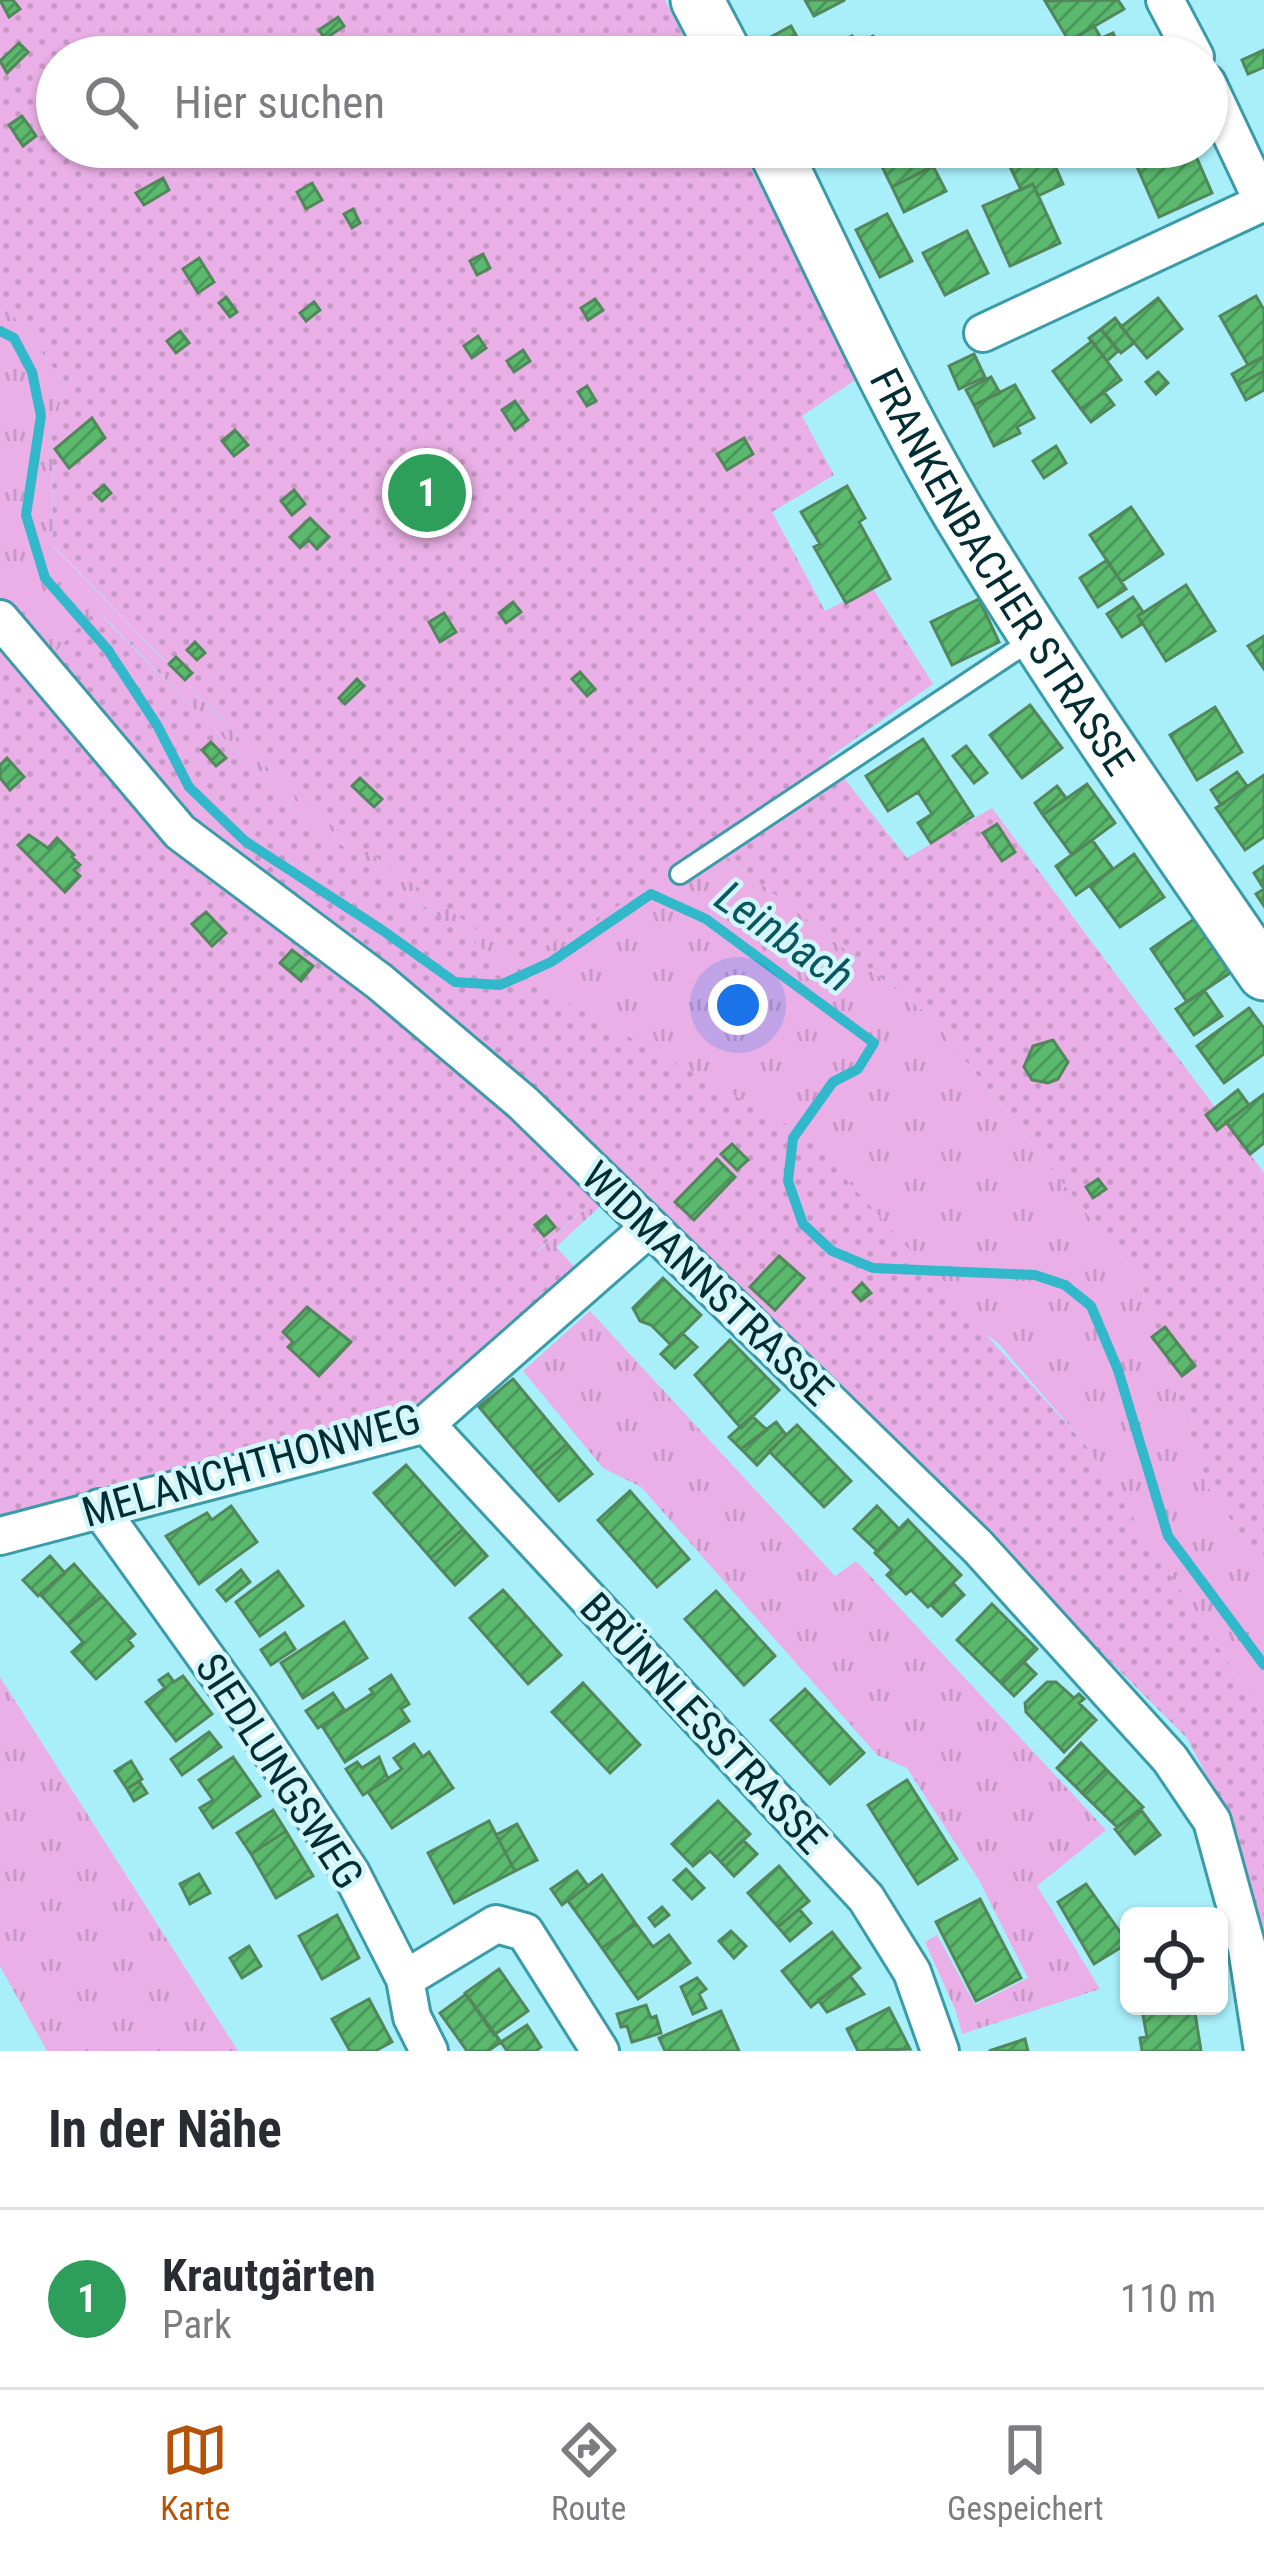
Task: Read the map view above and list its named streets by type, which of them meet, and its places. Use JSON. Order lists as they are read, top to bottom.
{
  "streets": {
    "main road": ["FRANKENBACHER STRASSE"],
    "street": [
      "WIDMANNSTRASSE",
      "MELANCHTHONWEG",
      "BRÜNNLESSTRASSE",
      "SIEDLUNGSWEG"
    ]
  },
  "crossings": [
    ["WIDMANNSTRASSE", "MELANCHTHONWEG"],
    ["MELANCHTHONWEG", "BRÜNNLESSTRASSE"],
    ["MELANCHTHONWEG", "SIEDLUNGSWEG"]
  ],
  "water": ["Leinbach"],
  "page": {
    "search": "Hier suchen",
    "pins": "1",
    "heading": "In der Nähe",
    "list": [
      {
        "mark": "1",
        "name": "Krautgärten",
        "note": "Park",
        "value": "110 m"
      }
    ],
    "nav": ["Karte", "Route", "Gespeichert"]
  }
}
